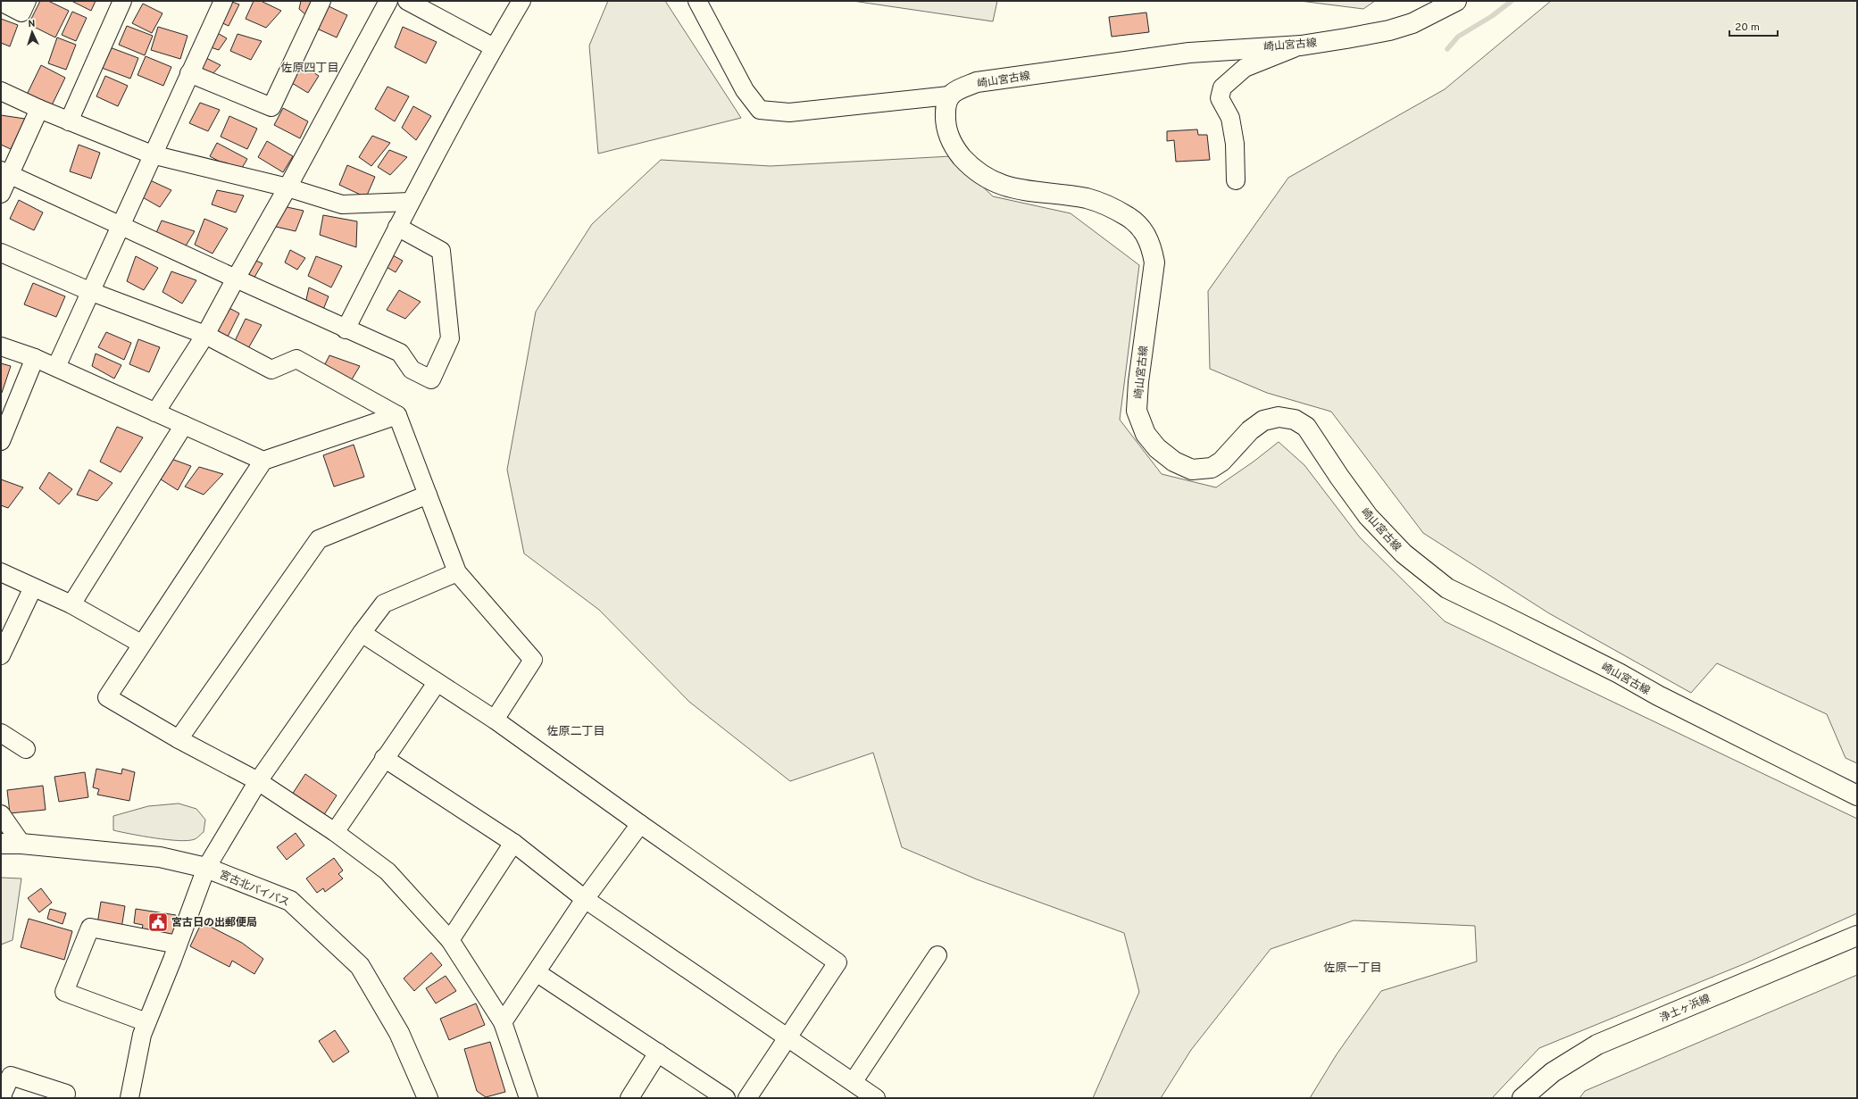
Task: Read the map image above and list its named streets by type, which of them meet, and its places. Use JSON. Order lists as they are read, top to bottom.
{
  "streets": {
    "main road": ["崎山宮古線", "宮古北バイパス", "浄土ヶ浜線"]
  },
  "districts": ["佐原四丁目", "佐原二丁目", "佐原一丁目"],
  "places": {
    "public building": ["宮古日の出郵便局"]
  },
  "scale_bar": "20 m",
  "north": "top"
}
